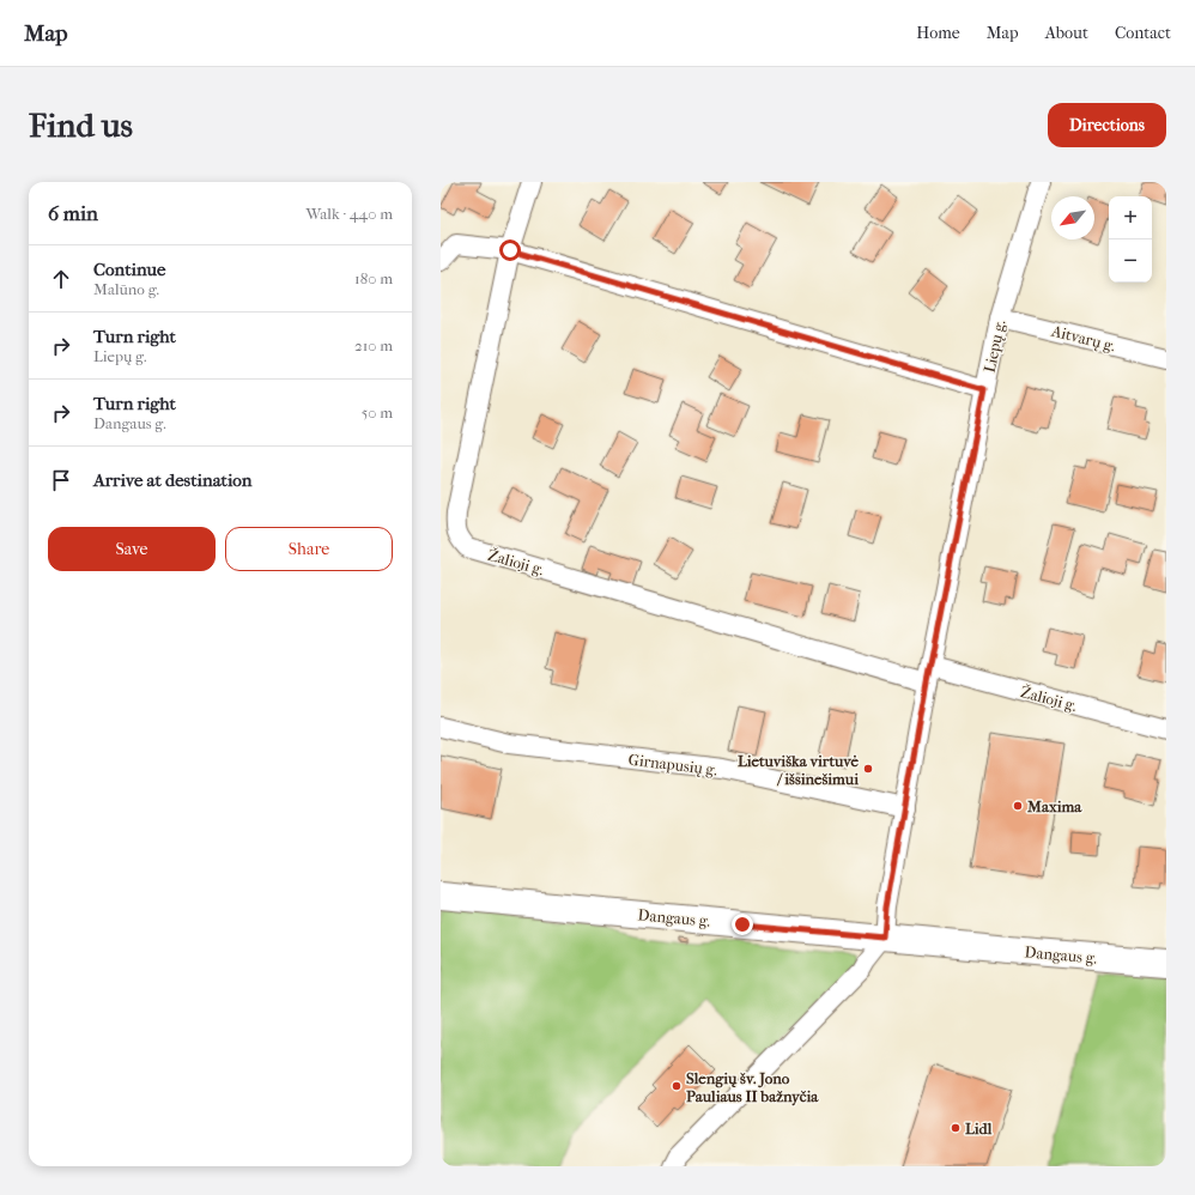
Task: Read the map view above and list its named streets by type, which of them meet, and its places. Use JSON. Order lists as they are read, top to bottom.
{
  "streets": {
    "main road": ["Dangaus g."],
    "street": [
      "Aitvarų g.",
      "Liepų g.",
      "Žalioji g.",
      "Girnapusių g."
    ]
  },
  "crossings": [
    ["Aitvarų g.", "Liepų g."],
    ["Liepų g.", "Žalioji g."],
    ["Liepų g.", "Girnapusių g."],
    ["Liepų g.", "Dangaus g."]
  ],
  "places": [
    "Lietuviška virtuvė / išsinešimui",
    "Maxima",
    "Slengių šv. Jono Pauliaus II bažnyčia",
    "Lidl"
  ],
  "north": "bottom left",
  "page": {
    "header": "Map",
    "nav": [
      "Home",
      "Map",
      "About",
      "Contact"
    ],
    "buttons": [
      "Directions",
      ["Save", "Share"]
    ],
    "title": "Find us",
    "heading": ["6 min", "Walk · 440 m"],
    "map_buttons": ["+", "−"],
    "list": [
      ["Continue", "Malūno g.", "180 m"],
      ["Turn right", "Liepų g.", "210 m"],
      ["Turn right", "Dangaus g.", "50 m"],
      "Arrive at destination"
    ]
  }
}
